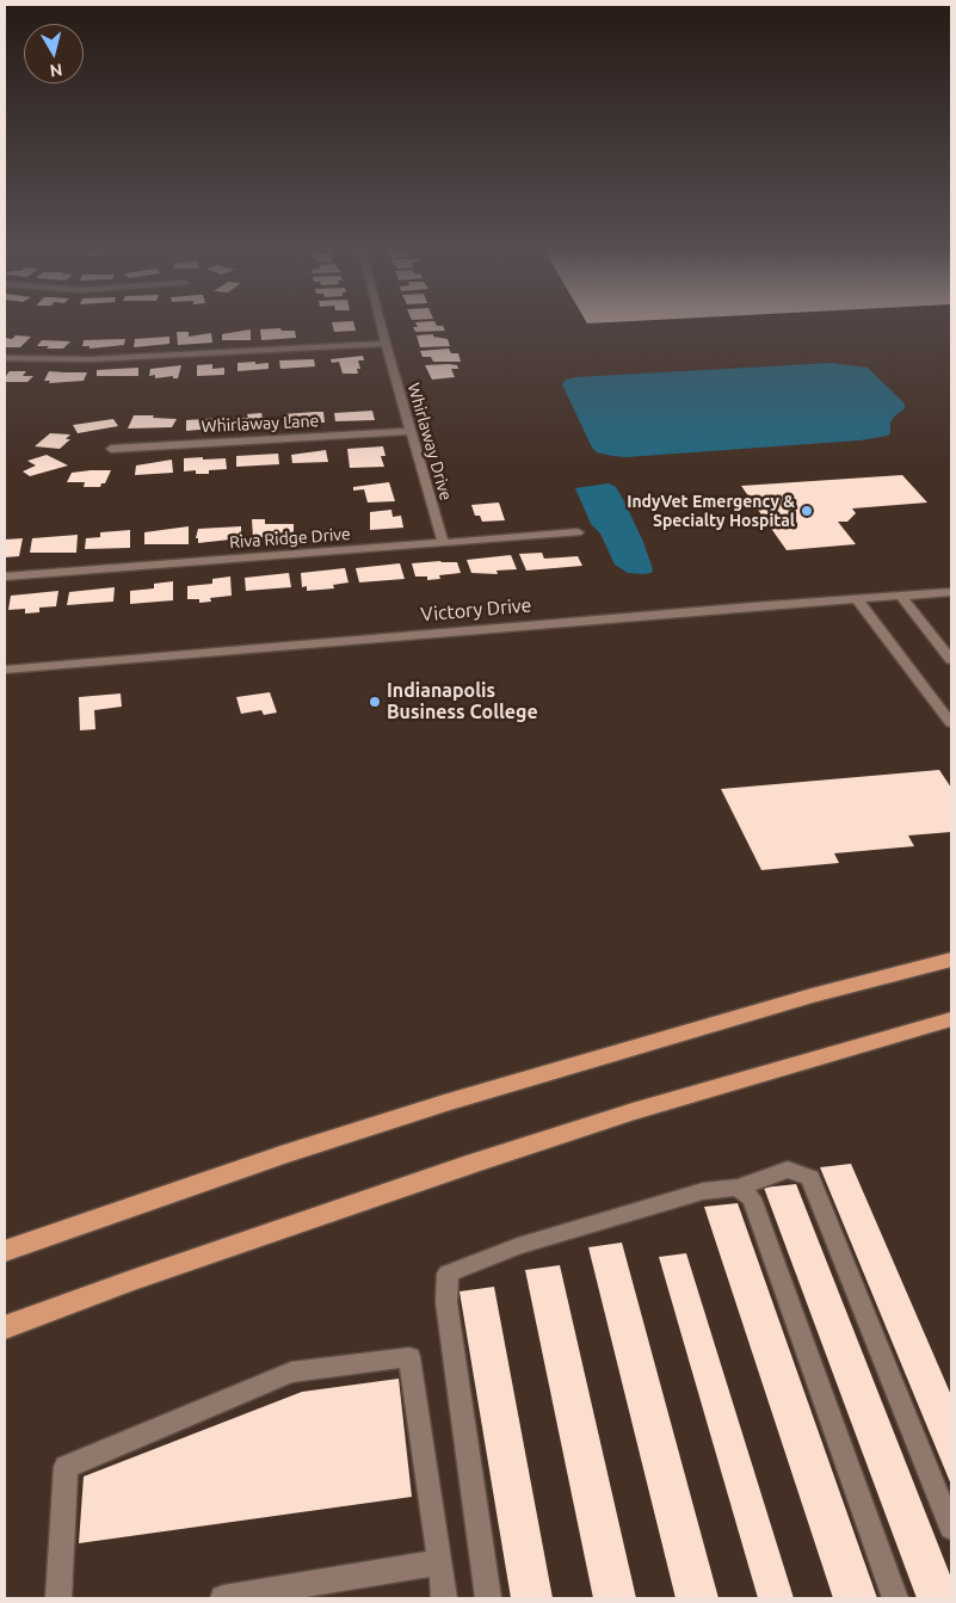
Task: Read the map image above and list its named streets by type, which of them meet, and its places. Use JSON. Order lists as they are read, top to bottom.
{
  "streets": {
    "street": [
      "Whirlaway Lane",
      "Whirlaway Drive",
      "Riva Ridge Drive",
      "Victory Drive"
    ]
  },
  "crossings": [
    ["Whirlaway Lane", "Whirlaway Drive"],
    ["Whirlaway Drive", "Riva Ridge Drive"]
  ],
  "places": ["IndyVet Emergency & Specialty Hospital", "Indianapolis Business College"],
  "north": "bottom"
}
